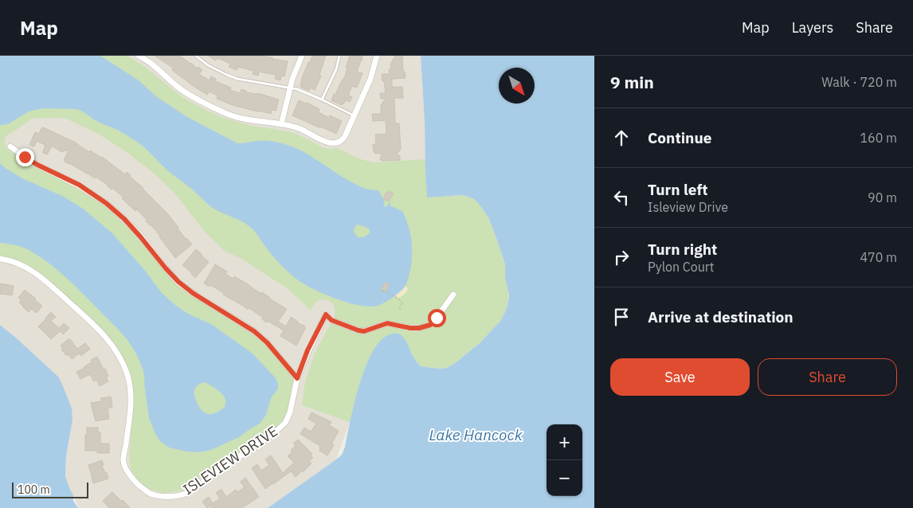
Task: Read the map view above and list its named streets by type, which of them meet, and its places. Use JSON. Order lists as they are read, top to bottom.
{
  "streets": {
    "street": ["ISLEVIEW DRIVE"]
  },
  "water": ["Lake Hancock"],
  "scale_bar": "100 m",
  "north": "bottom right",
  "page": {
    "header": "Map",
    "nav": ["Map", "Layers", "Share"],
    "heading": ["9 min", "Walk · 720 m"],
    "list": [
      ["Continue", "160 m"],
      ["Turn left", "Isleview Drive", "90 m"],
      ["Turn right", "Pylon Court", "470 m"],
      "Arrive at destination"
    ],
    "buttons": ["Save", "Share"],
    "map_buttons": ["+", "−"],
    "scale": "100 m"
  }
}
